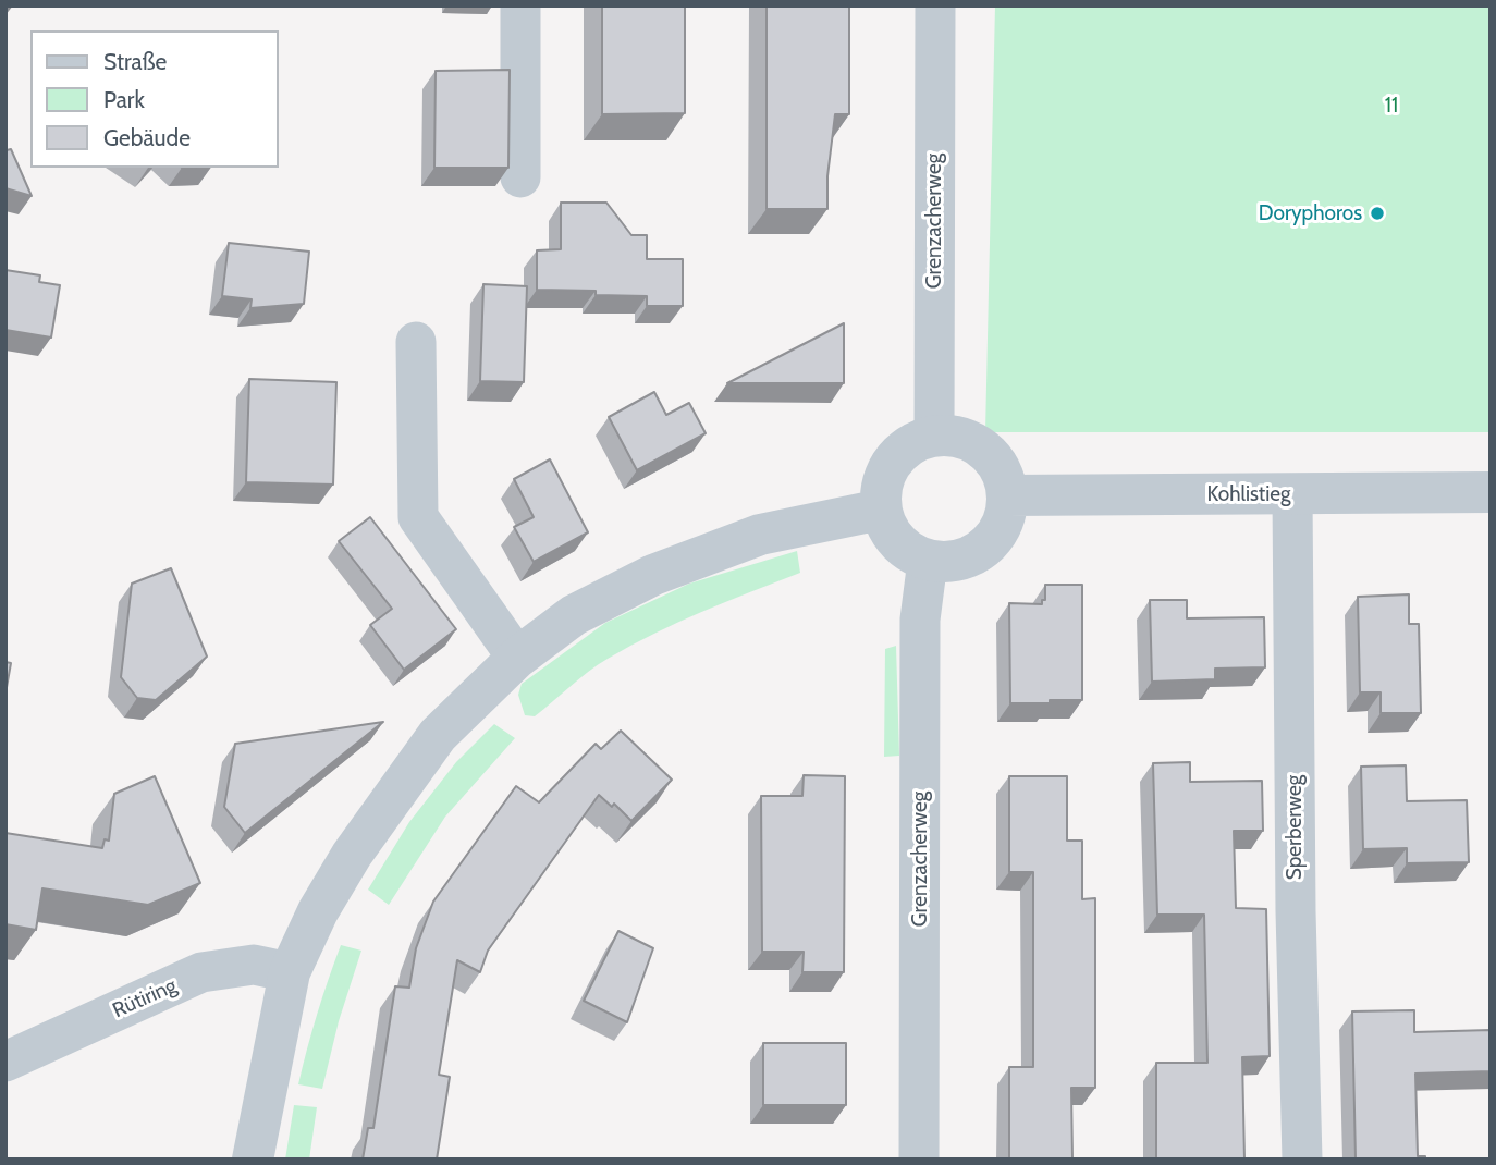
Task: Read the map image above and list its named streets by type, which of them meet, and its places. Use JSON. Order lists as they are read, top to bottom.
{
  "streets": {
    "street": [
      "Grenzacherweg",
      "Kohlistieg",
      "Sperberweg",
      "Rütiring"
    ]
  },
  "crossings": [
    ["Grenzacherweg", "Kohlistieg"],
    ["Kohlistieg", "Sperberweg"]
  ],
  "parks": ["11"],
  "places": ["Doryphoros"],
  "legend": ["Straße", "Park", "Gebäude"]
}
